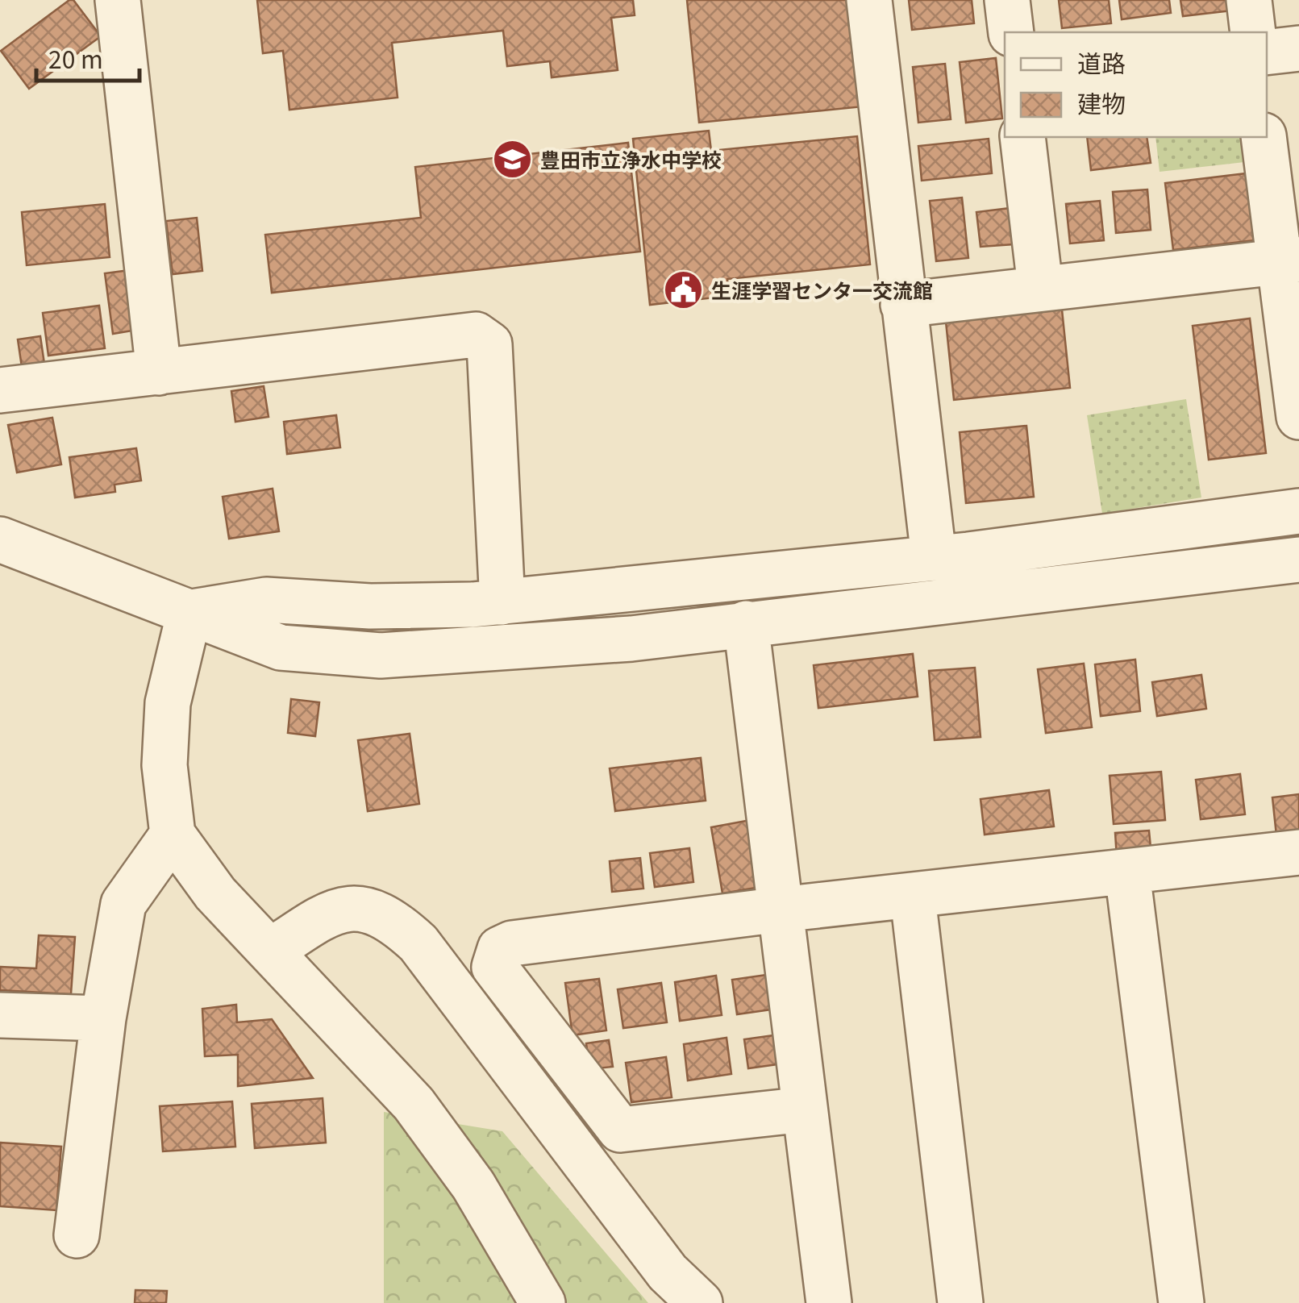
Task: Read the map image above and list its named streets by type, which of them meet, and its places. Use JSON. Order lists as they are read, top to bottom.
{
  "places": {
    "school or university": ["豊田市立浄水中学校"],
    "public building": ["生涯学習センタ一交流館"]
  },
  "legend": ["道路", "建物"],
  "scale_bar": "20 m"
}
